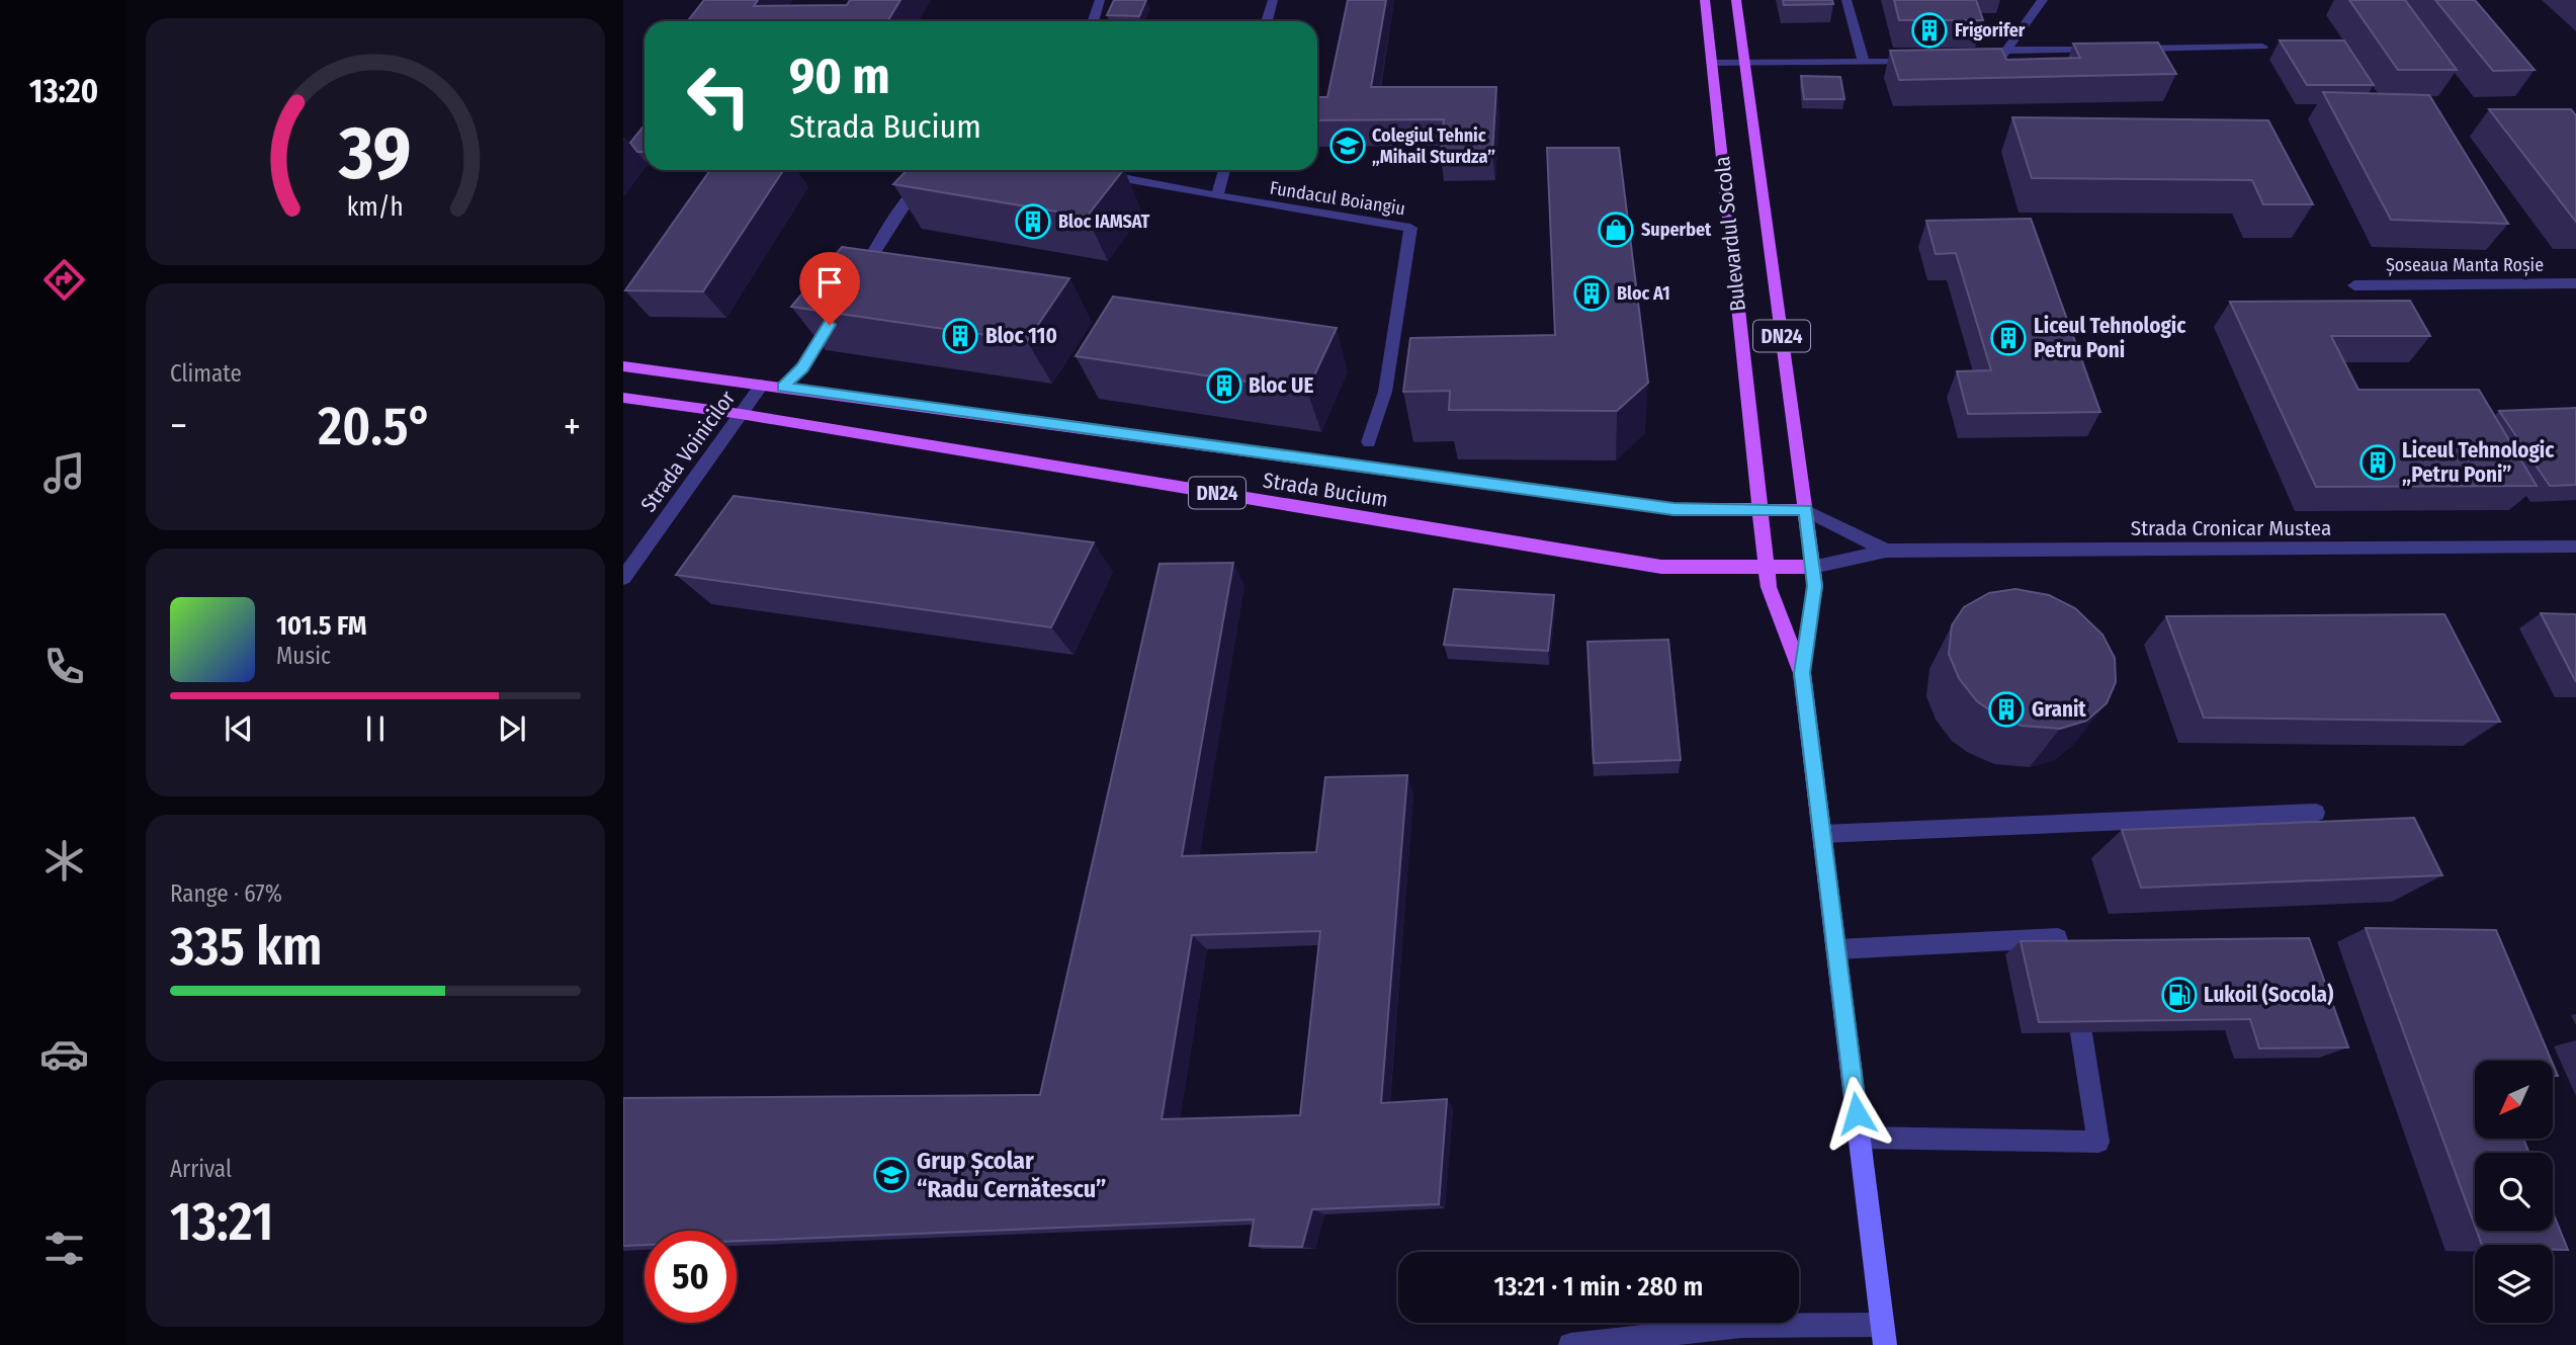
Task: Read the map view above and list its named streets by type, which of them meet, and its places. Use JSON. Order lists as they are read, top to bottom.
{
  "streets": {
    "main road": ["Bulevardul Socola", "DN24", "Strada Bucium"],
    "street": [
      "Fundacul Boiangiu",
      "Șoseaua Manta Roșie",
      "Strada Voinicilor",
      "Strada Cronicar Mustea"
    ]
  },
  "crossings": [
    ["Bulevardul Socola", "Strada Bucium"],
    ["Bulevardul Socola", "Strada Cronicar Mustea"],
    ["Strada Voinicilor", "Strada Bucium"],
    ["Strada Bucium", "Strada Cronicar Mustea"]
  ],
  "places": {
    "building": [
      "Frigorifer",
      "Bloc IAMSAT",
      "Bloc A1",
      "Bloc 110",
      "Liceul Tehnologic Petru Poni",
      "Bloc UE",
      "Liceul Tehnologic „Petru Poni”",
      "Granit"
    ],
    "school or university": ["Colegiul Tehnic „Mihail Sturdza”", "Grup Școlar “Radu Cernătescu”"],
    "shop": ["Superbet"],
    "fuel station": ["Lukoil (Socola)"]
  },
  "north": "bottom left",
  "page": {
    "tabs": "13:20",
    "turn": ["90 m", "Strada Bucium"],
    "tile": [
      "Climate",
      ["Range · 67%", "335 km"],
      ["Arrival", "13:21"]
    ],
    "heat": ["−", "20.5°", "+"],
    "song": ["101.5 FM", "Music"],
    "limit": "50",
    "trip": "13:21 · 1 min · 280 m",
    "gauge": ["39", "km/h"]
  }
}
